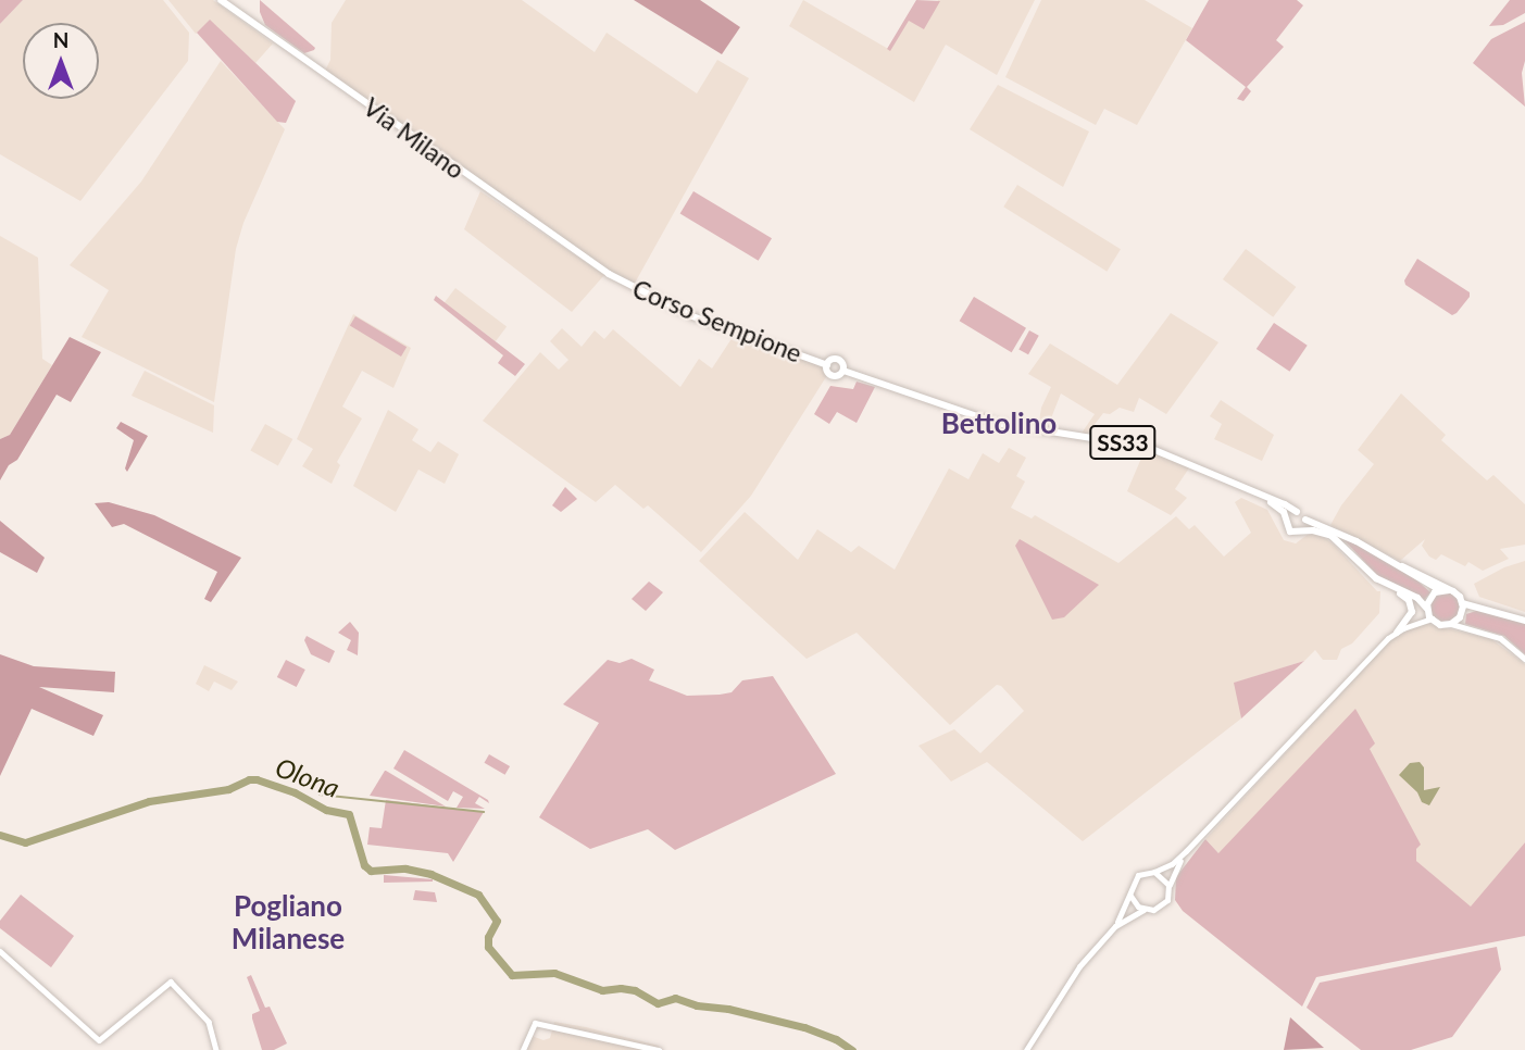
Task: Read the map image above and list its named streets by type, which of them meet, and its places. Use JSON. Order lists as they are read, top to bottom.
{
  "streets": {
    "main road": ["Via Milano", "Corso Sempione", "SS33"]
  },
  "crossings": [
    ["Via Milano", "Corso Sempione"],
    ["Corso Sempione", "SS33"]
  ],
  "districts": ["Bettolino", "Pogliano Milanese"],
  "water": ["Olona"],
  "north": "top"
}
